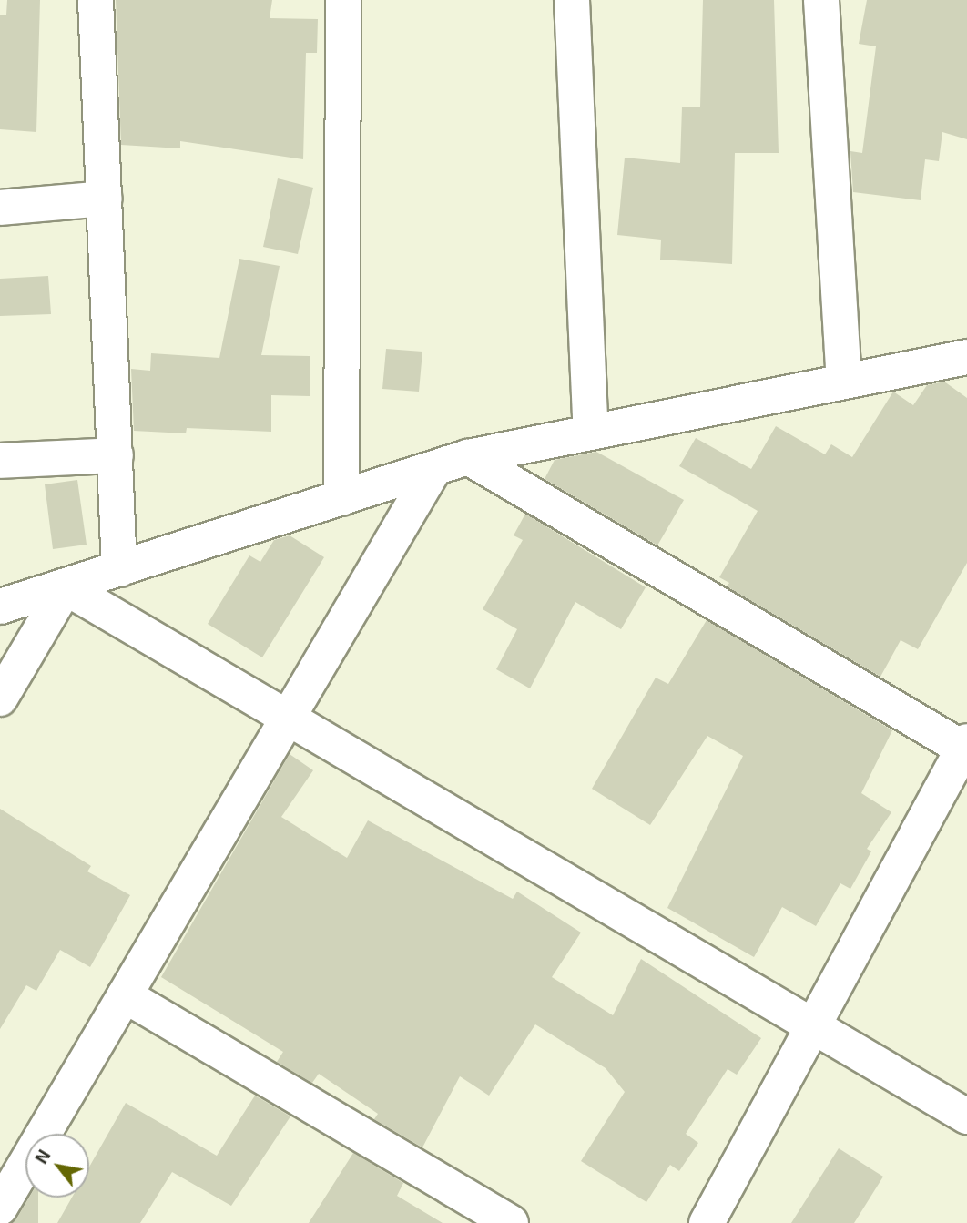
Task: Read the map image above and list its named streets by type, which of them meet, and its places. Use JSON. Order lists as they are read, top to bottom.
{
  "north": "top left"
}
